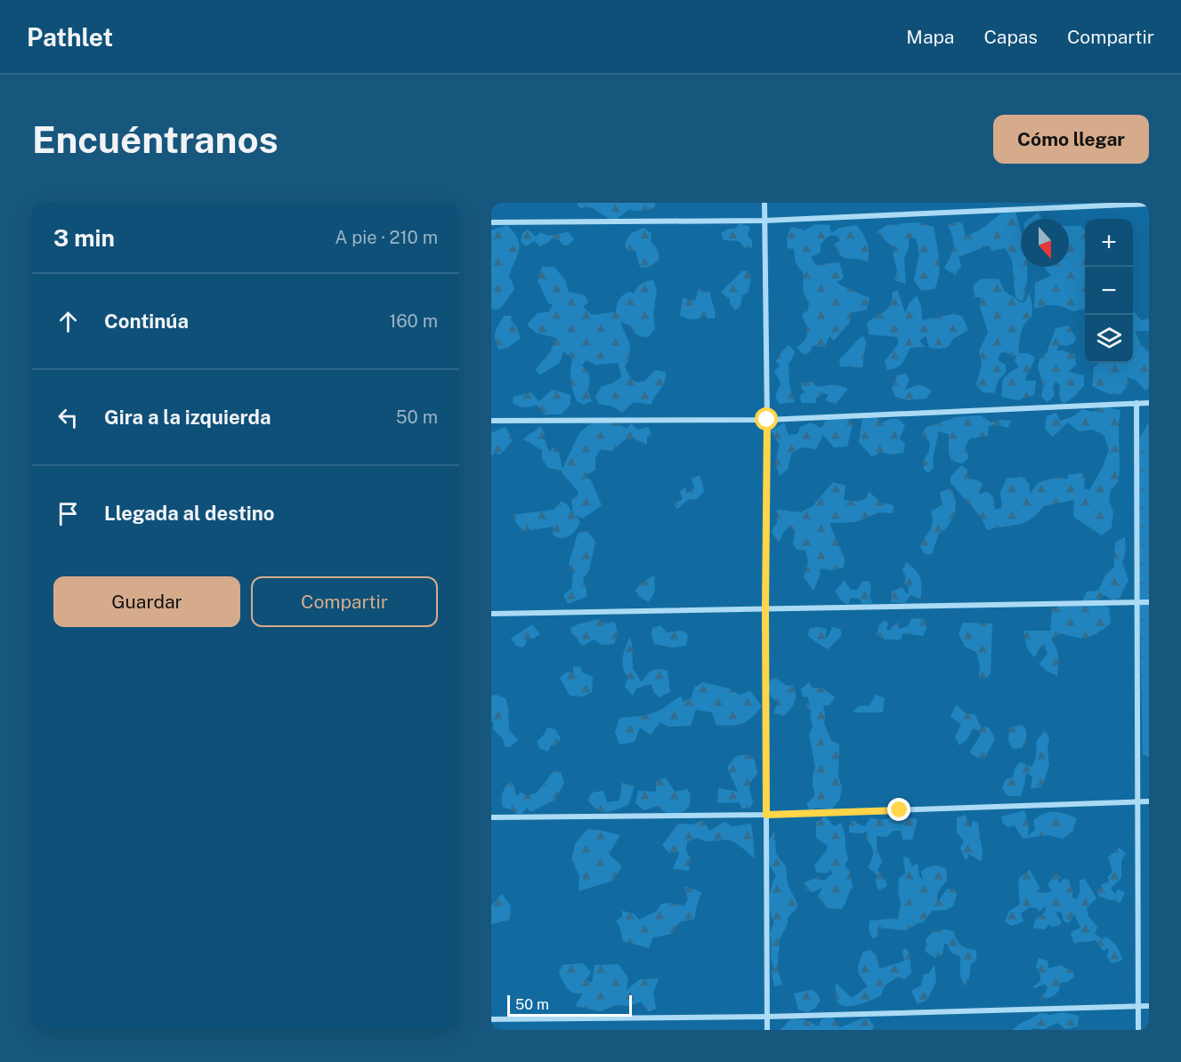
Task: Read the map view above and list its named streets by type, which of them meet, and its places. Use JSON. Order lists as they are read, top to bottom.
{
  "scale_bar": "50 m",
  "north": "bottom",
  "page": {
    "header": "Pathlet",
    "nav": ["Mapa", "Capas", "Compartir"],
    "buttons": [
      "Cómo llegar",
      ["Guardar", "Compartir"]
    ],
    "title": "Encuéntranos",
    "heading": ["3 min", "A pie · 210 m"],
    "map_buttons": ["+", "−"],
    "list": [
      ["Continúa", "160 m"],
      ["Gira a la izquierda", "50 m"],
      "Llegada al destino"
    ],
    "scale": "50 m"
  }
}
